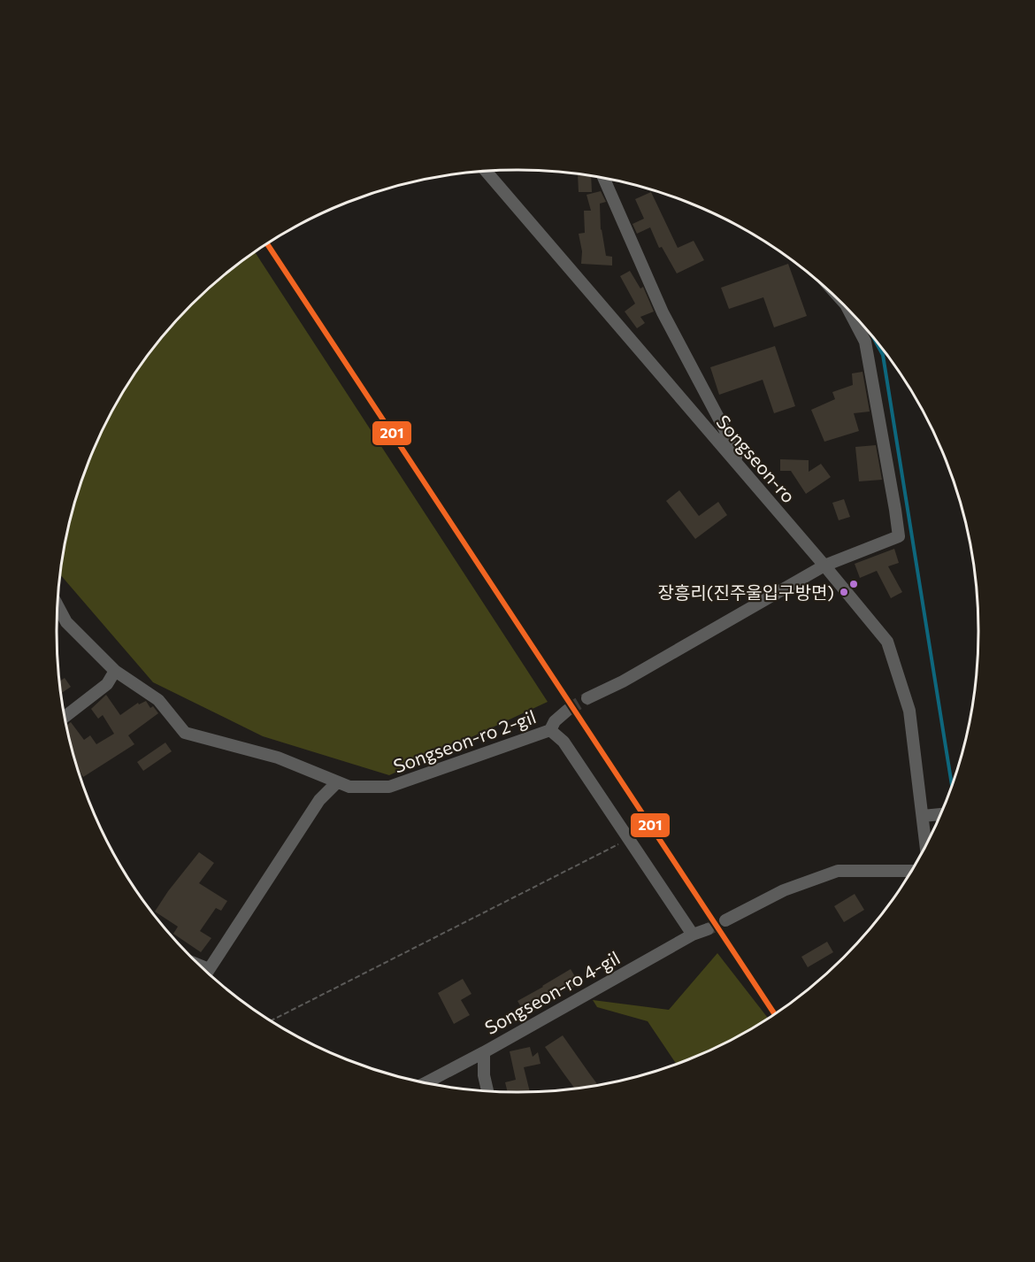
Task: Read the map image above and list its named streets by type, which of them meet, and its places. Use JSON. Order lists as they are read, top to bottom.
{
  "streets": {
    "street": ["Songseon-ro", "Songseon-ro 2-gil", "Songseon-ro 4-gil"]
  },
  "places": ["장흥리(진주울입구방면)"],
  "lines": ["transit line 201"]
}
